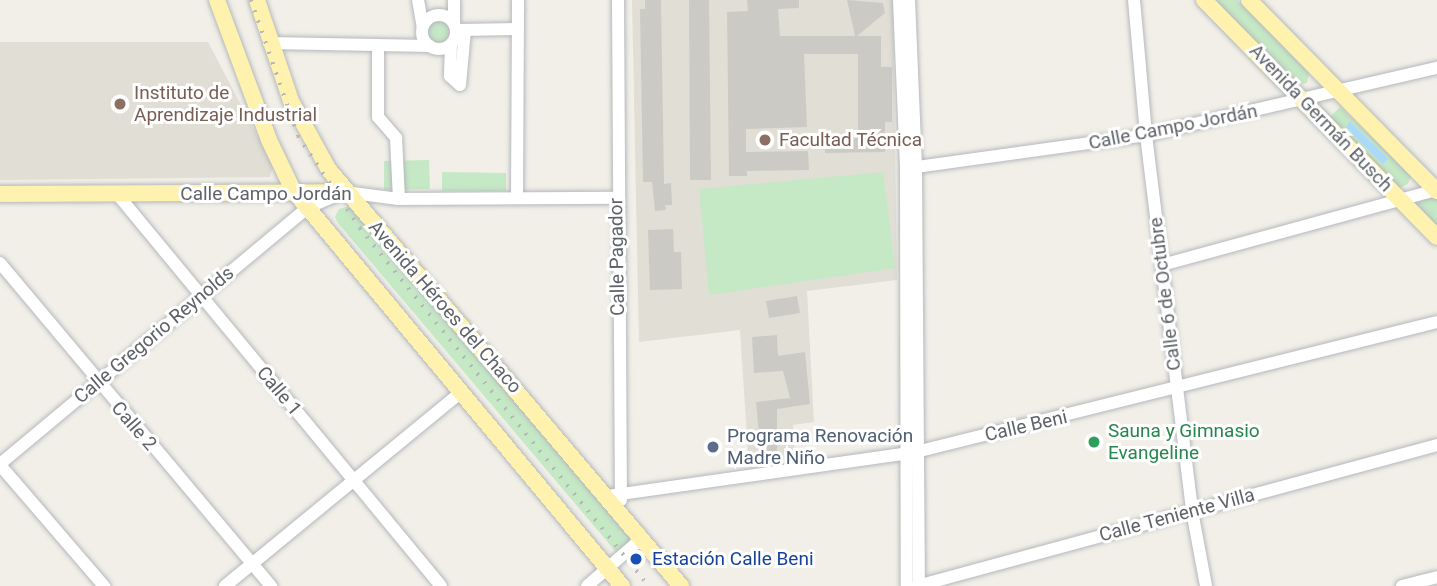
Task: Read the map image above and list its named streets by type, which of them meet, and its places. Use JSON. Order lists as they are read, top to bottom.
{
  "streets": {
    "main road": ["Avenida Germán Busch", "Calle Campo Jordán", "Avenida Héroes del Chaco"],
    "street": [
      "Calle Pagador",
      "Calle 6 de Octubre",
      "Calle Gregorio Reynolds",
      "Calle 1",
      "Calle 2",
      "Calle Beni",
      "Calle Teniente Villa"
    ]
  },
  "crossings": [
    ["Avenida Germán Busch", "Calle Campo Jordán"],
    ["Calle Campo Jordán", "Calle Pagador"],
    ["Calle Campo Jordán", "Calle 6 de Octubre"],
    ["Calle Campo Jordán", "Avenida Héroes del Chaco"],
    ["Calle Campo Jordán", "Calle Gregorio Reynolds"],
    ["Calle Campo Jordán", "Calle 1"],
    ["Calle Pagador", "Avenida Héroes del Chaco"],
    ["Calle Pagador", "Calle Beni"],
    ["Calle 6 de Octubre", "Calle Beni"],
    ["Calle 6 de Octubre", "Calle Teniente Villa"],
    ["Avenida Héroes del Chaco", "Calle Gregorio Reynolds"],
    ["Avenida Héroes del Chaco", "Calle Beni"],
    ["Calle Gregorio Reynolds", "Calle 1"],
    ["Calle Gregorio Reynolds", "Calle 2"]
  ],
  "places": [
    "Instituto de Aprendizaje Industrial",
    "Facultad Técnica",
    "Sauna y Gimnasio Evangeline",
    "Programa Renovación Madre Niño",
    "Estación Calle Beni"
  ]
}
